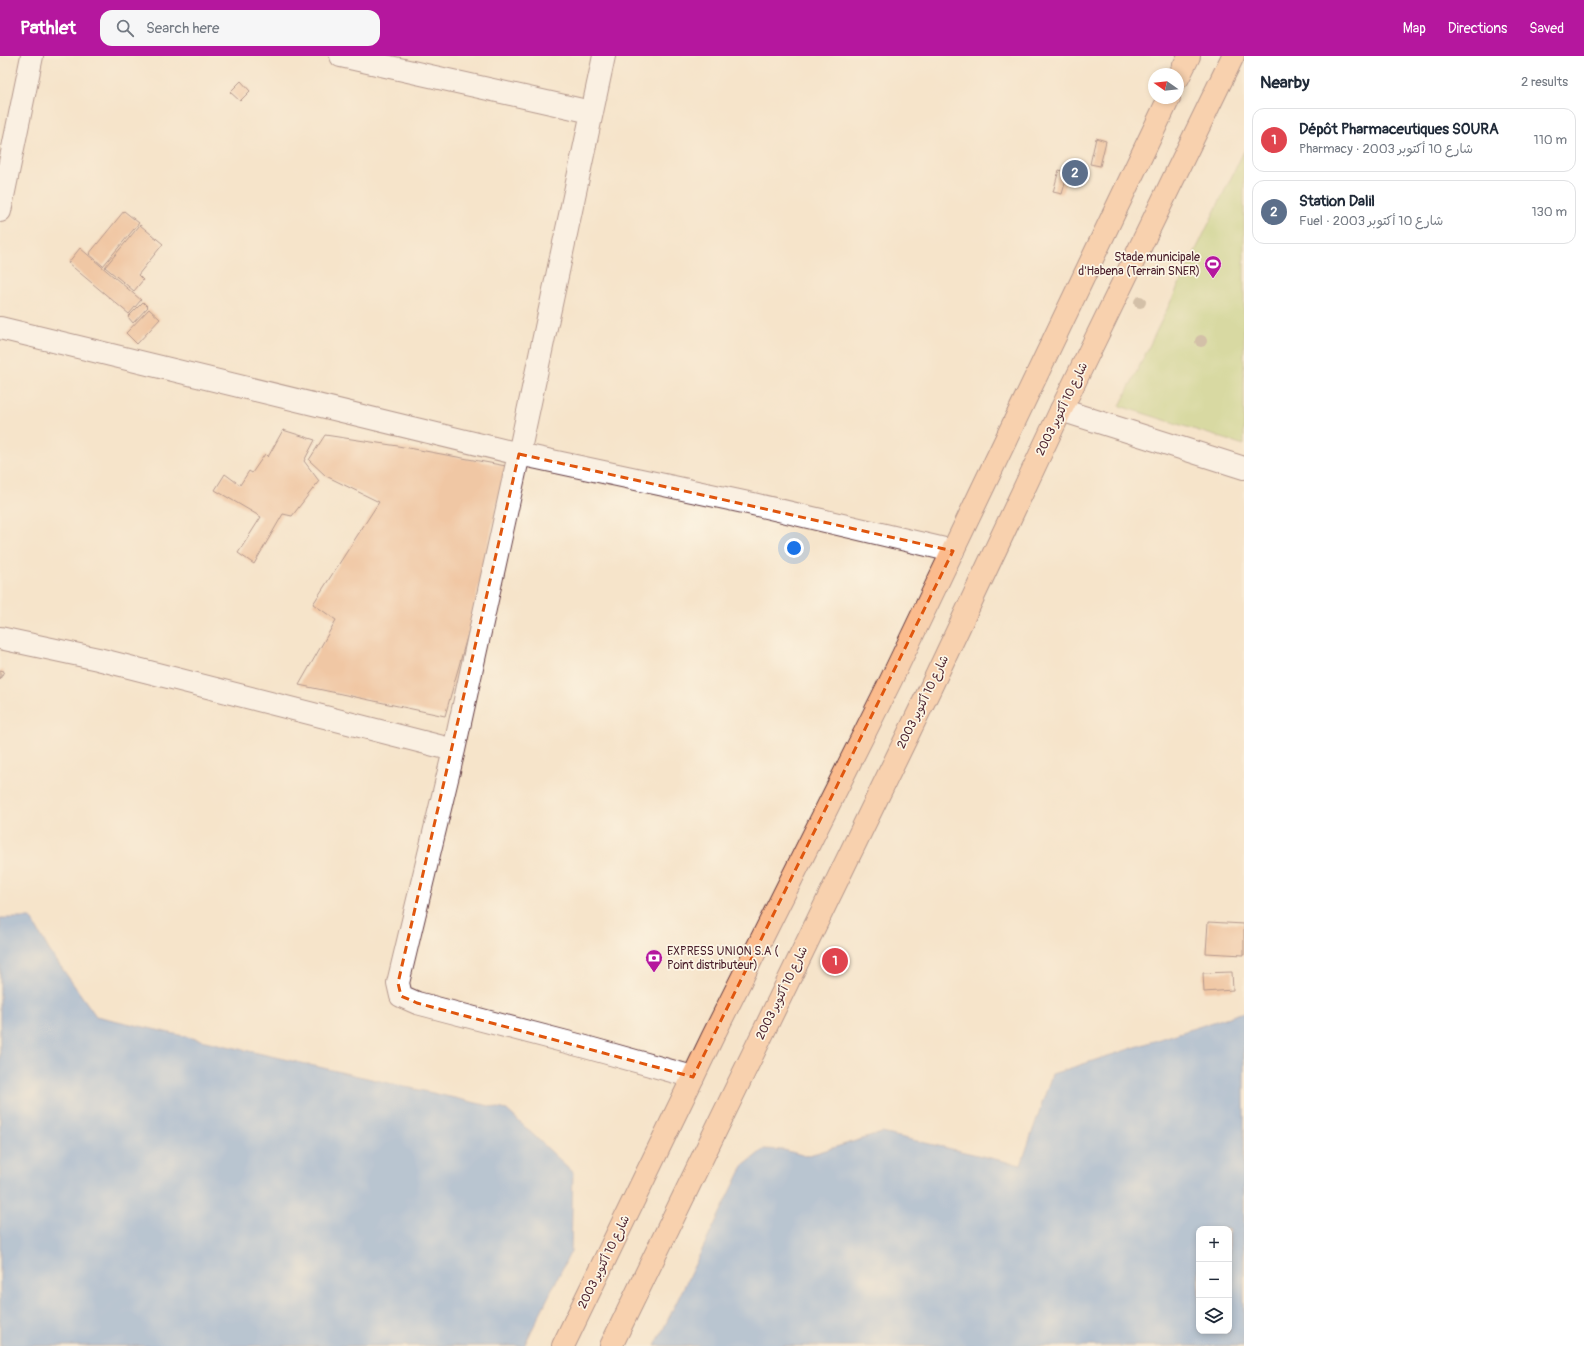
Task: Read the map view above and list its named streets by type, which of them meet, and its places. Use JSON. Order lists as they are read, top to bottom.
{
  "streets": {
    "highway": ["شارع 10 أكتوبر 2003"]
  },
  "places": {
    "sports": ["Stade municipale d'Habena (Terrain SNER)"],
    "bank": ["EXPRESS UNION S.A ( Point distributeur)"]
  },
  "north": "left",
  "page": {
    "header": "Pathlet",
    "search": "Search here",
    "nav": ["Map", "Directions", "Saved"],
    "heading": ["Nearby", "2 results"],
    "list": [
      {
        "mark": "1",
        "name": "Dépôt Pharmaceutiques SOURA",
        "note": "Pharmacy · شارع 10 أكتوبر 2003",
        "value": "110 m"
      },
      {
        "mark": "2",
        "name": "Station Dalil",
        "note": "Fuel · شارع 10 أكتوبر 2003",
        "value": "130 m"
      }
    ],
    "pins": ["2", "1"],
    "map_buttons": ["+", "−"]
  }
}
